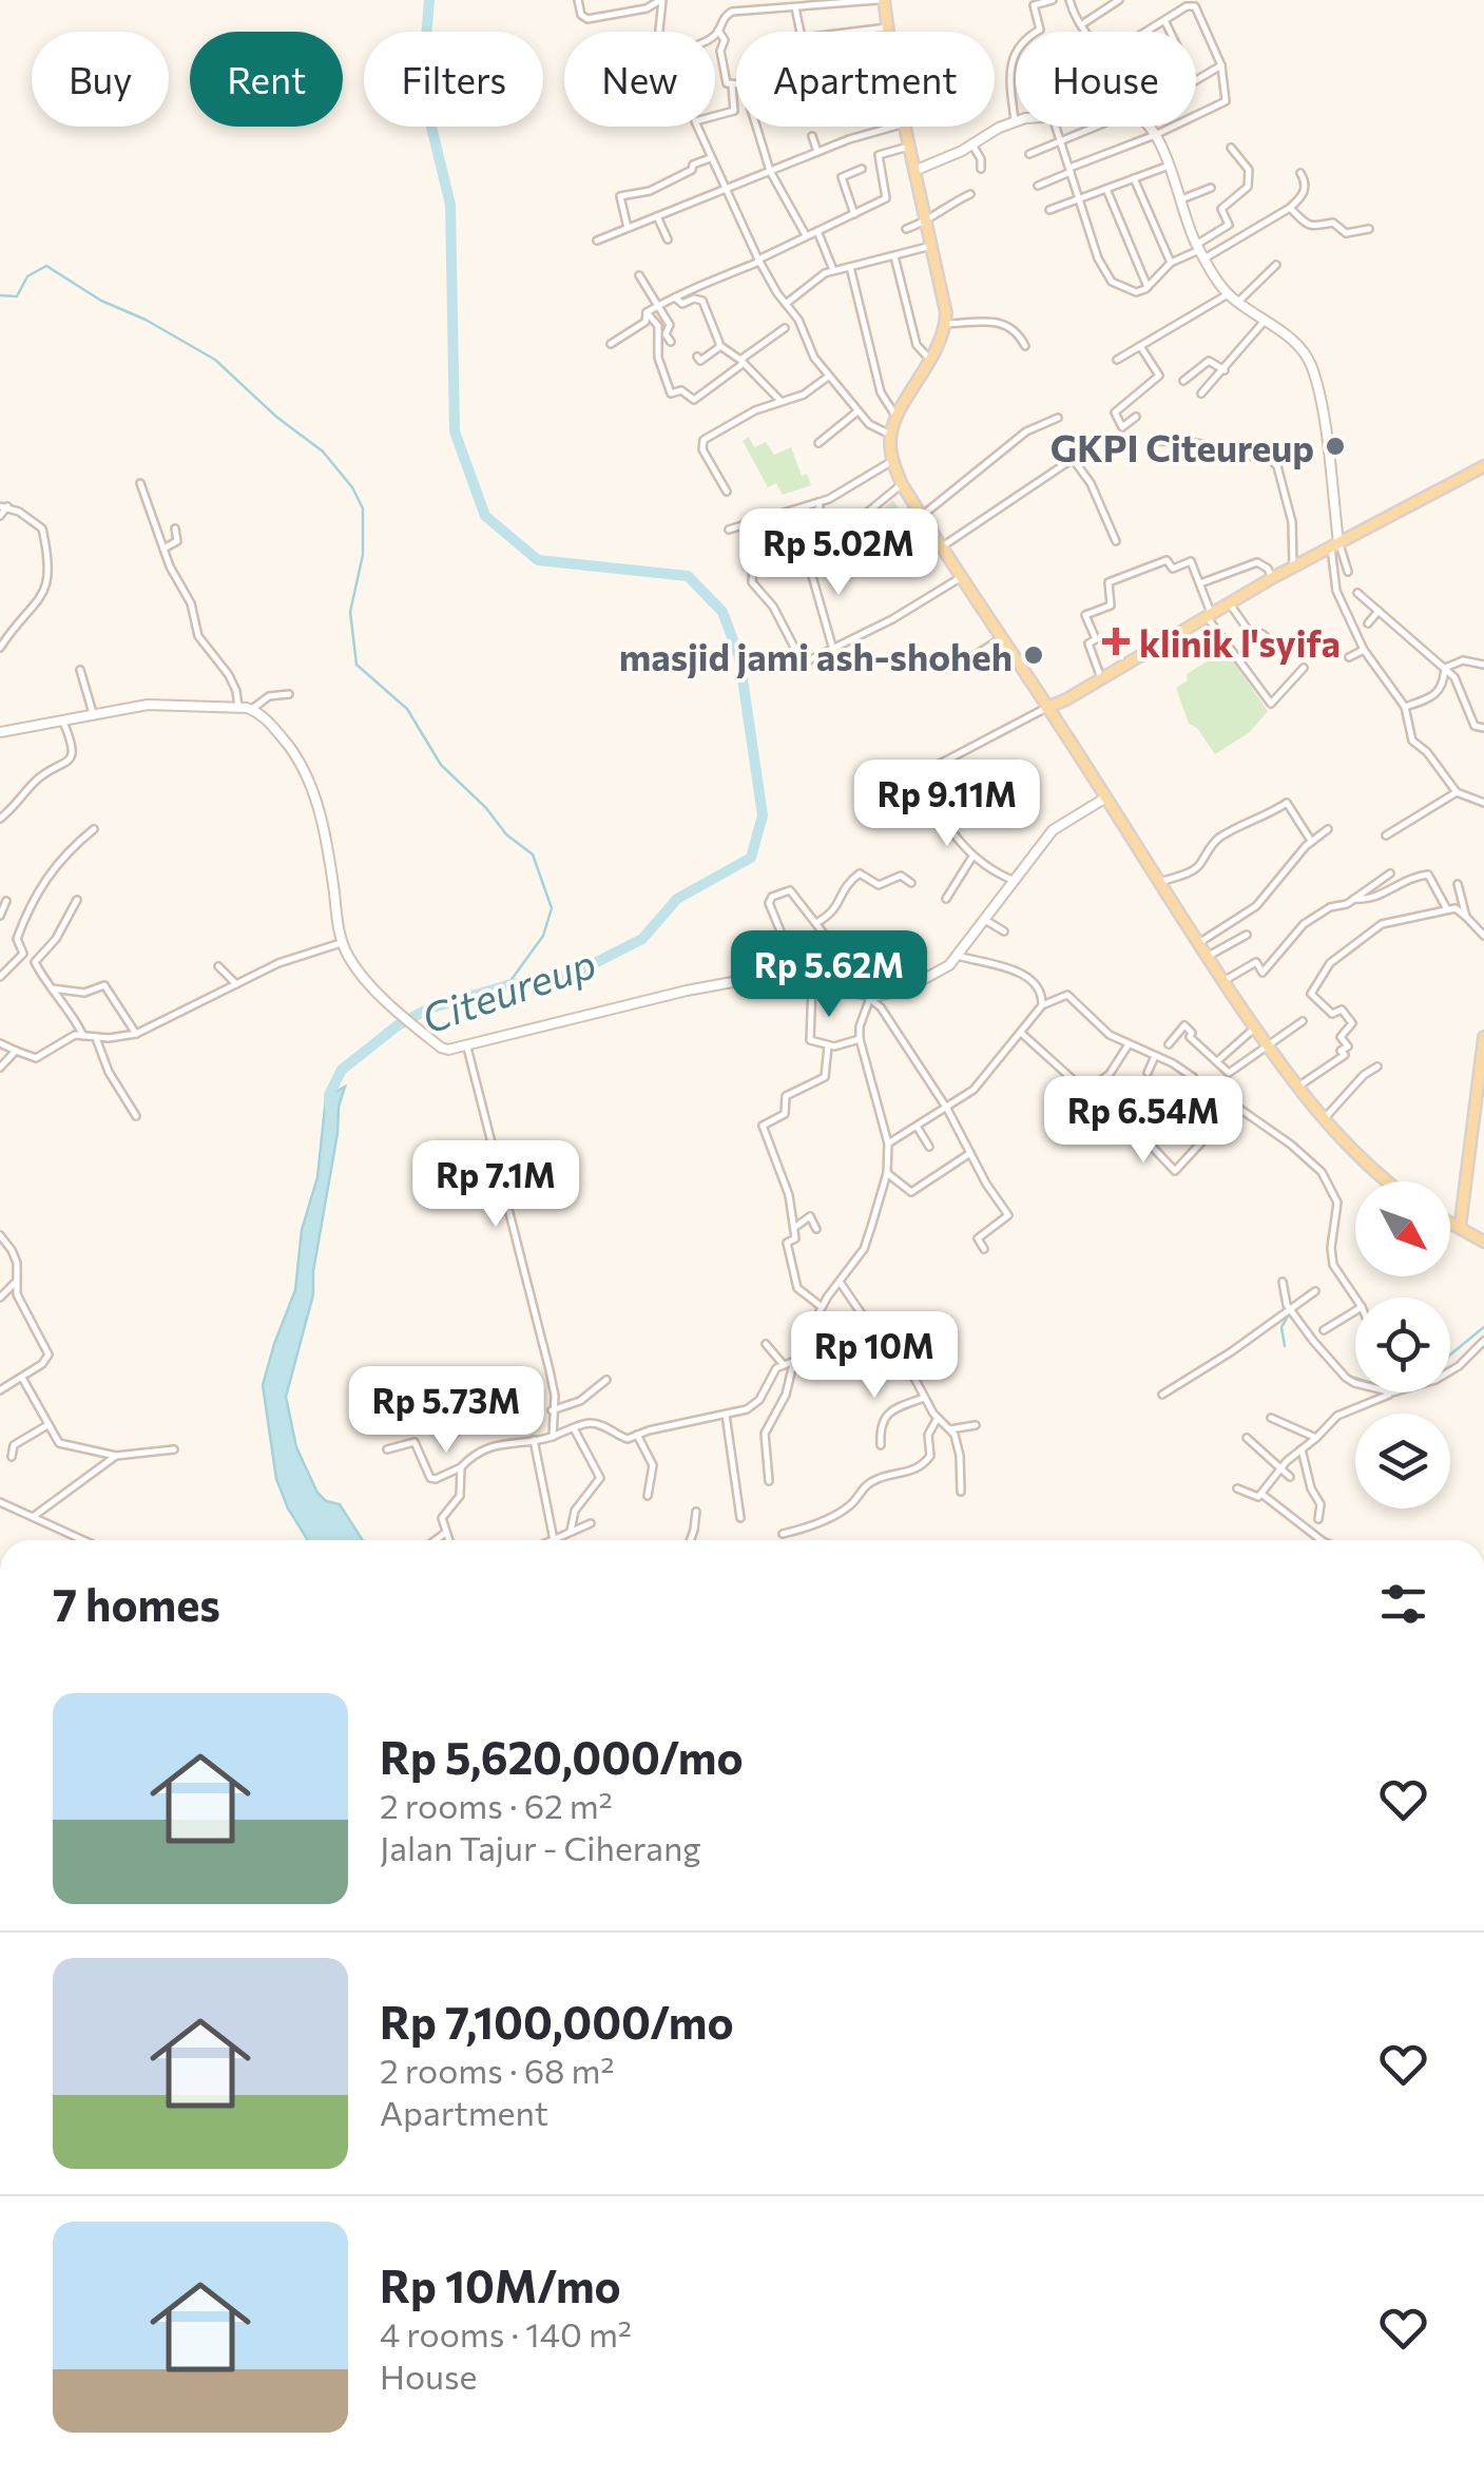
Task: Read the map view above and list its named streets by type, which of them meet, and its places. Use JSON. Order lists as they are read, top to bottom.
{
  "water": ["Citeureup"],
  "places": {
    "other": ["GKPI Citeureup", "masjid jami ash-shoheh"],
    "health": ["klinik l'syifa"]
  },
  "north": "bottom right",
  "page": {
    "chip": [
      "Buy",
      "Rent",
      "Filters",
      "New",
      "Apartment",
      "House"
    ],
    "price": [
      "Rp 5.02M",
      "Rp 9.11M",
      "Rp 5.62M",
      "Rp 6.54M",
      "Rp 7.1M",
      "Rp 10M",
      "Rp 5.73M"
    ],
    "heading": "7 homes",
    "list": [
      {
        "name": "Rp 5,620,000/mo",
        "note": "2 rooms · 62 m² · Jalan Tajur - Ciherang"
      },
      {
        "name": "Rp 7,100,000/mo",
        "note": "2 rooms · 68 m² · Apartment"
      },
      {
        "name": "Rp 10M/mo",
        "note": "4 rooms · 140 m² · House"
      }
    ]
  }
}
